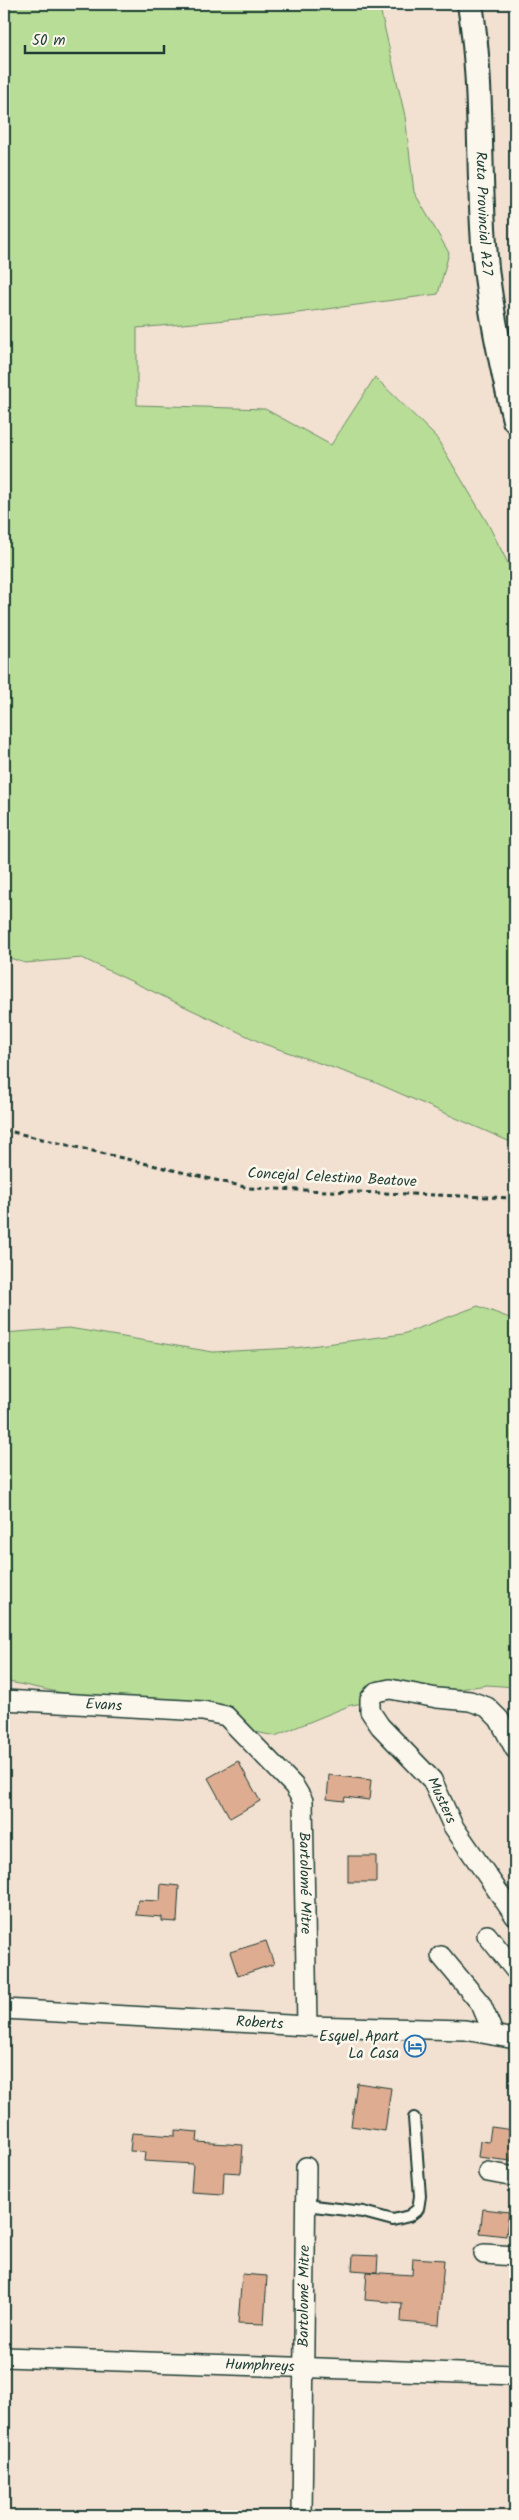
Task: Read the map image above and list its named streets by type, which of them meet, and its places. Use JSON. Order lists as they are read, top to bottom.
{
  "streets": {
    "street": [
      "Ruta Provincial A27",
      "Evans",
      "Musters",
      "Bartolomé Mitre",
      "Roberts",
      "Humphreys"
    ],
    "path": ["Concejal Celestino Beatove"]
  },
  "crossings": [
    ["Evans", "Bartolomé Mitre"],
    ["Bartolomé Mitre", "Roberts"],
    ["Bartolomé Mitre", "Humphreys"]
  ],
  "places": {
    "hotel": ["Esquel Apart La Casa"]
  },
  "scale_bar": "50 m"
}
